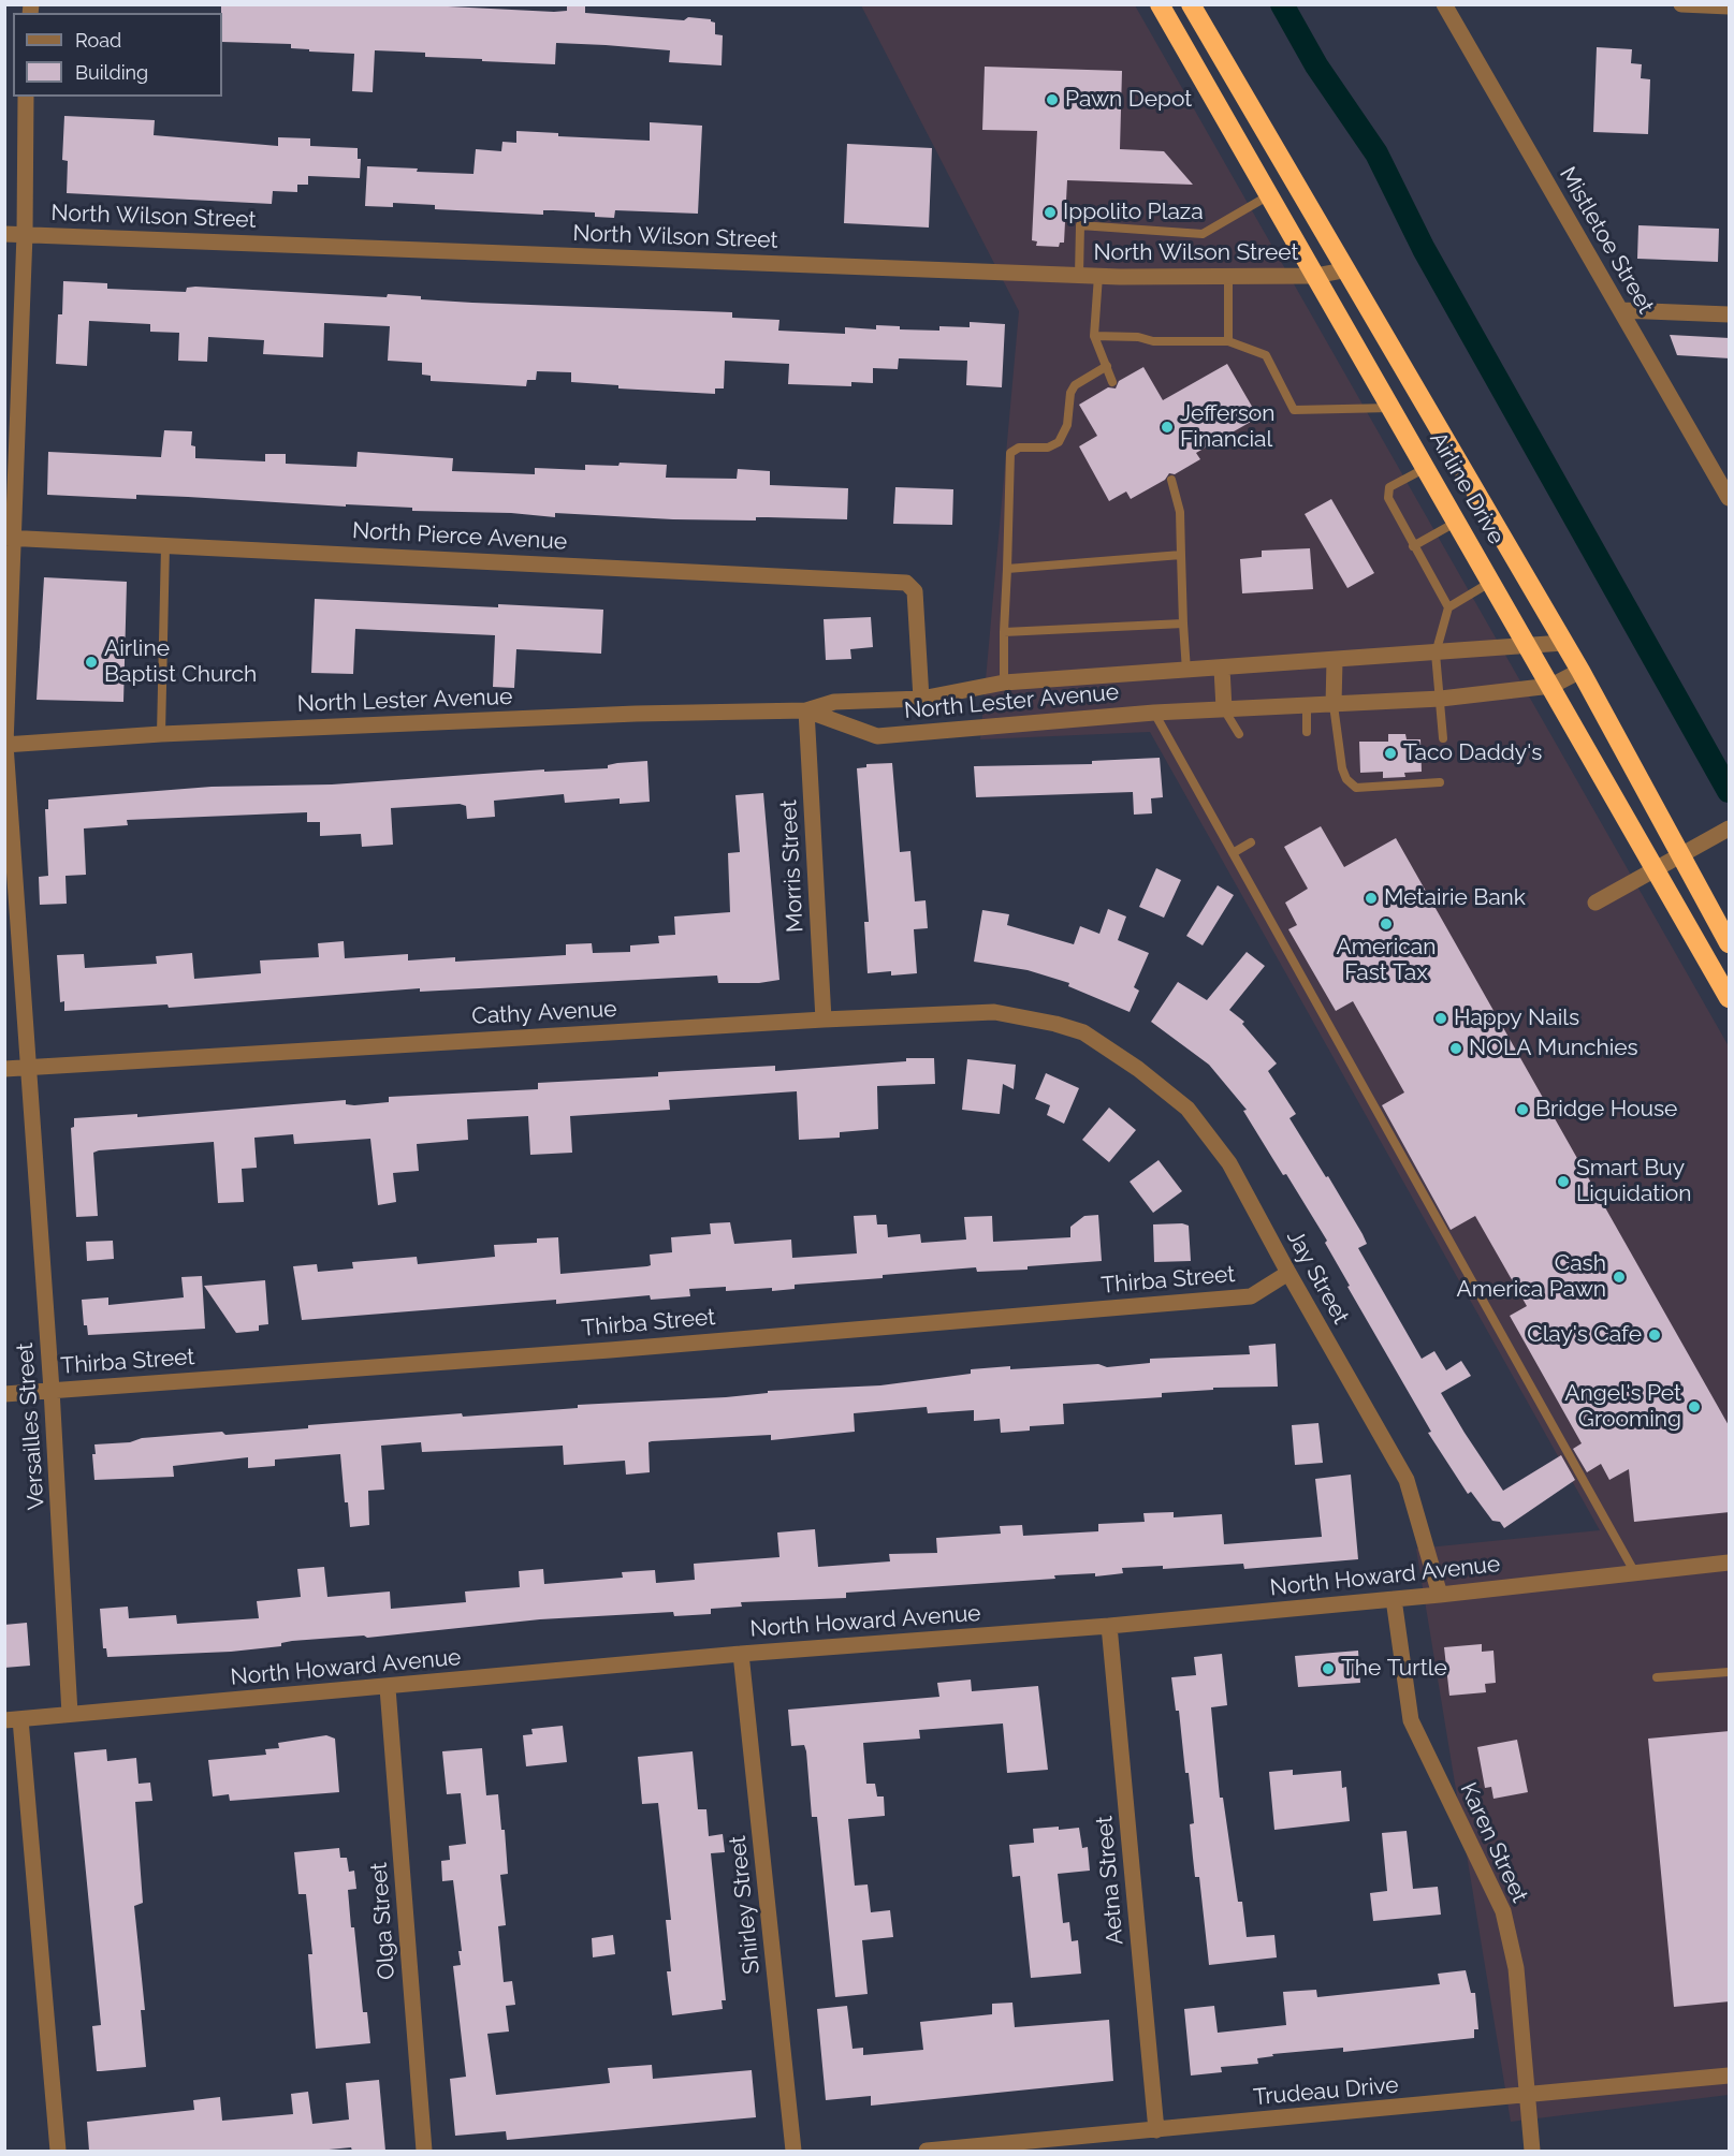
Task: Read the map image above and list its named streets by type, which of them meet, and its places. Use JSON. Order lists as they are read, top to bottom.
{
  "streets": {
    "highway": ["Airline Drive"],
    "street": [
      "North Wilson Street",
      "Mistletoe Street",
      "North Pierce Avenue",
      "North Lester Avenue",
      "Morris Street",
      "Cathy Avenue",
      "Jay Street",
      "Thirba Street",
      "Versailles Street",
      "North Howard Avenue",
      "Karen Street",
      "Aetna Street",
      "Shirley Street",
      "Olga Street",
      "Trudeau Drive"
    ]
  },
  "crossings": [
    ["North Wilson Street", "Airline Drive"],
    ["North Wilson Street", "Versailles Street"],
    ["Airline Drive", "North Lester Avenue"],
    ["North Pierce Avenue", "North Lester Avenue"],
    ["North Pierce Avenue", "Versailles Street"],
    ["North Lester Avenue", "Morris Street"],
    ["North Lester Avenue", "Versailles Street"],
    ["Morris Street", "Cathy Avenue"],
    ["Cathy Avenue", "Jay Street"],
    ["Cathy Avenue", "Versailles Street"],
    ["Jay Street", "Thirba Street"],
    ["Jay Street", "North Howard Avenue"],
    ["Thirba Street", "Versailles Street"],
    ["Versailles Street", "North Howard Avenue"],
    ["North Howard Avenue", "Karen Street"],
    ["North Howard Avenue", "Aetna Street"],
    ["North Howard Avenue", "Shirley Street"],
    ["North Howard Avenue", "Olga Street"],
    ["Karen Street", "Trudeau Drive"],
    ["Aetna Street", "Trudeau Drive"]
  ],
  "places": [
    "Pawn Depot",
    "Ippolito Plaza",
    "Jefferson Financial",
    "Airline Baptist Church",
    "Taco Daddy's",
    "Metairie Bank",
    "American Fast Tax",
    "Happy Nails",
    "NOLA Munchies",
    "Bridge House",
    "Smart Buy Liquidation",
    "Cash America Pawn",
    "Clay's Cafe",
    "Angel's Pet Grooming",
    "The Turtle"
  ],
  "legend": ["Road", "Building"]
}
